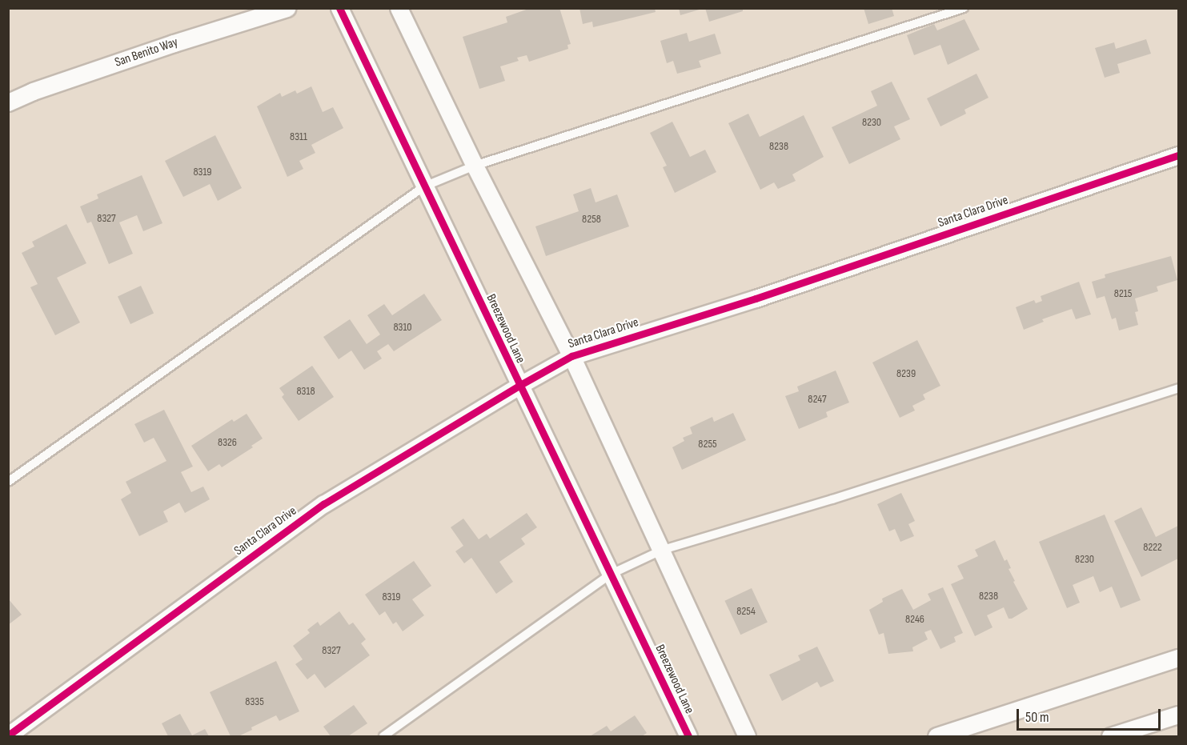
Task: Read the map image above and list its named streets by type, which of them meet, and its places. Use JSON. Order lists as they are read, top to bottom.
{
  "streets": {
    "street": ["San Benito Way", "Santa Clara Drive", "Breezewood Lane"]
  },
  "crossings": [
    ["Santa Clara Drive", "Breezewood Lane"]
  ],
  "house_numbers": [
    "8230",
    "8311",
    "8238",
    "8319",
    "8327",
    "8258",
    "8215",
    "8310",
    "8239",
    "8318",
    "8247",
    "8326",
    "8255",
    "8222",
    "8230",
    "8238",
    "8319",
    "8254",
    "8246",
    "8327",
    "8335"
  ],
  "scale_bar": "50 m"
}
